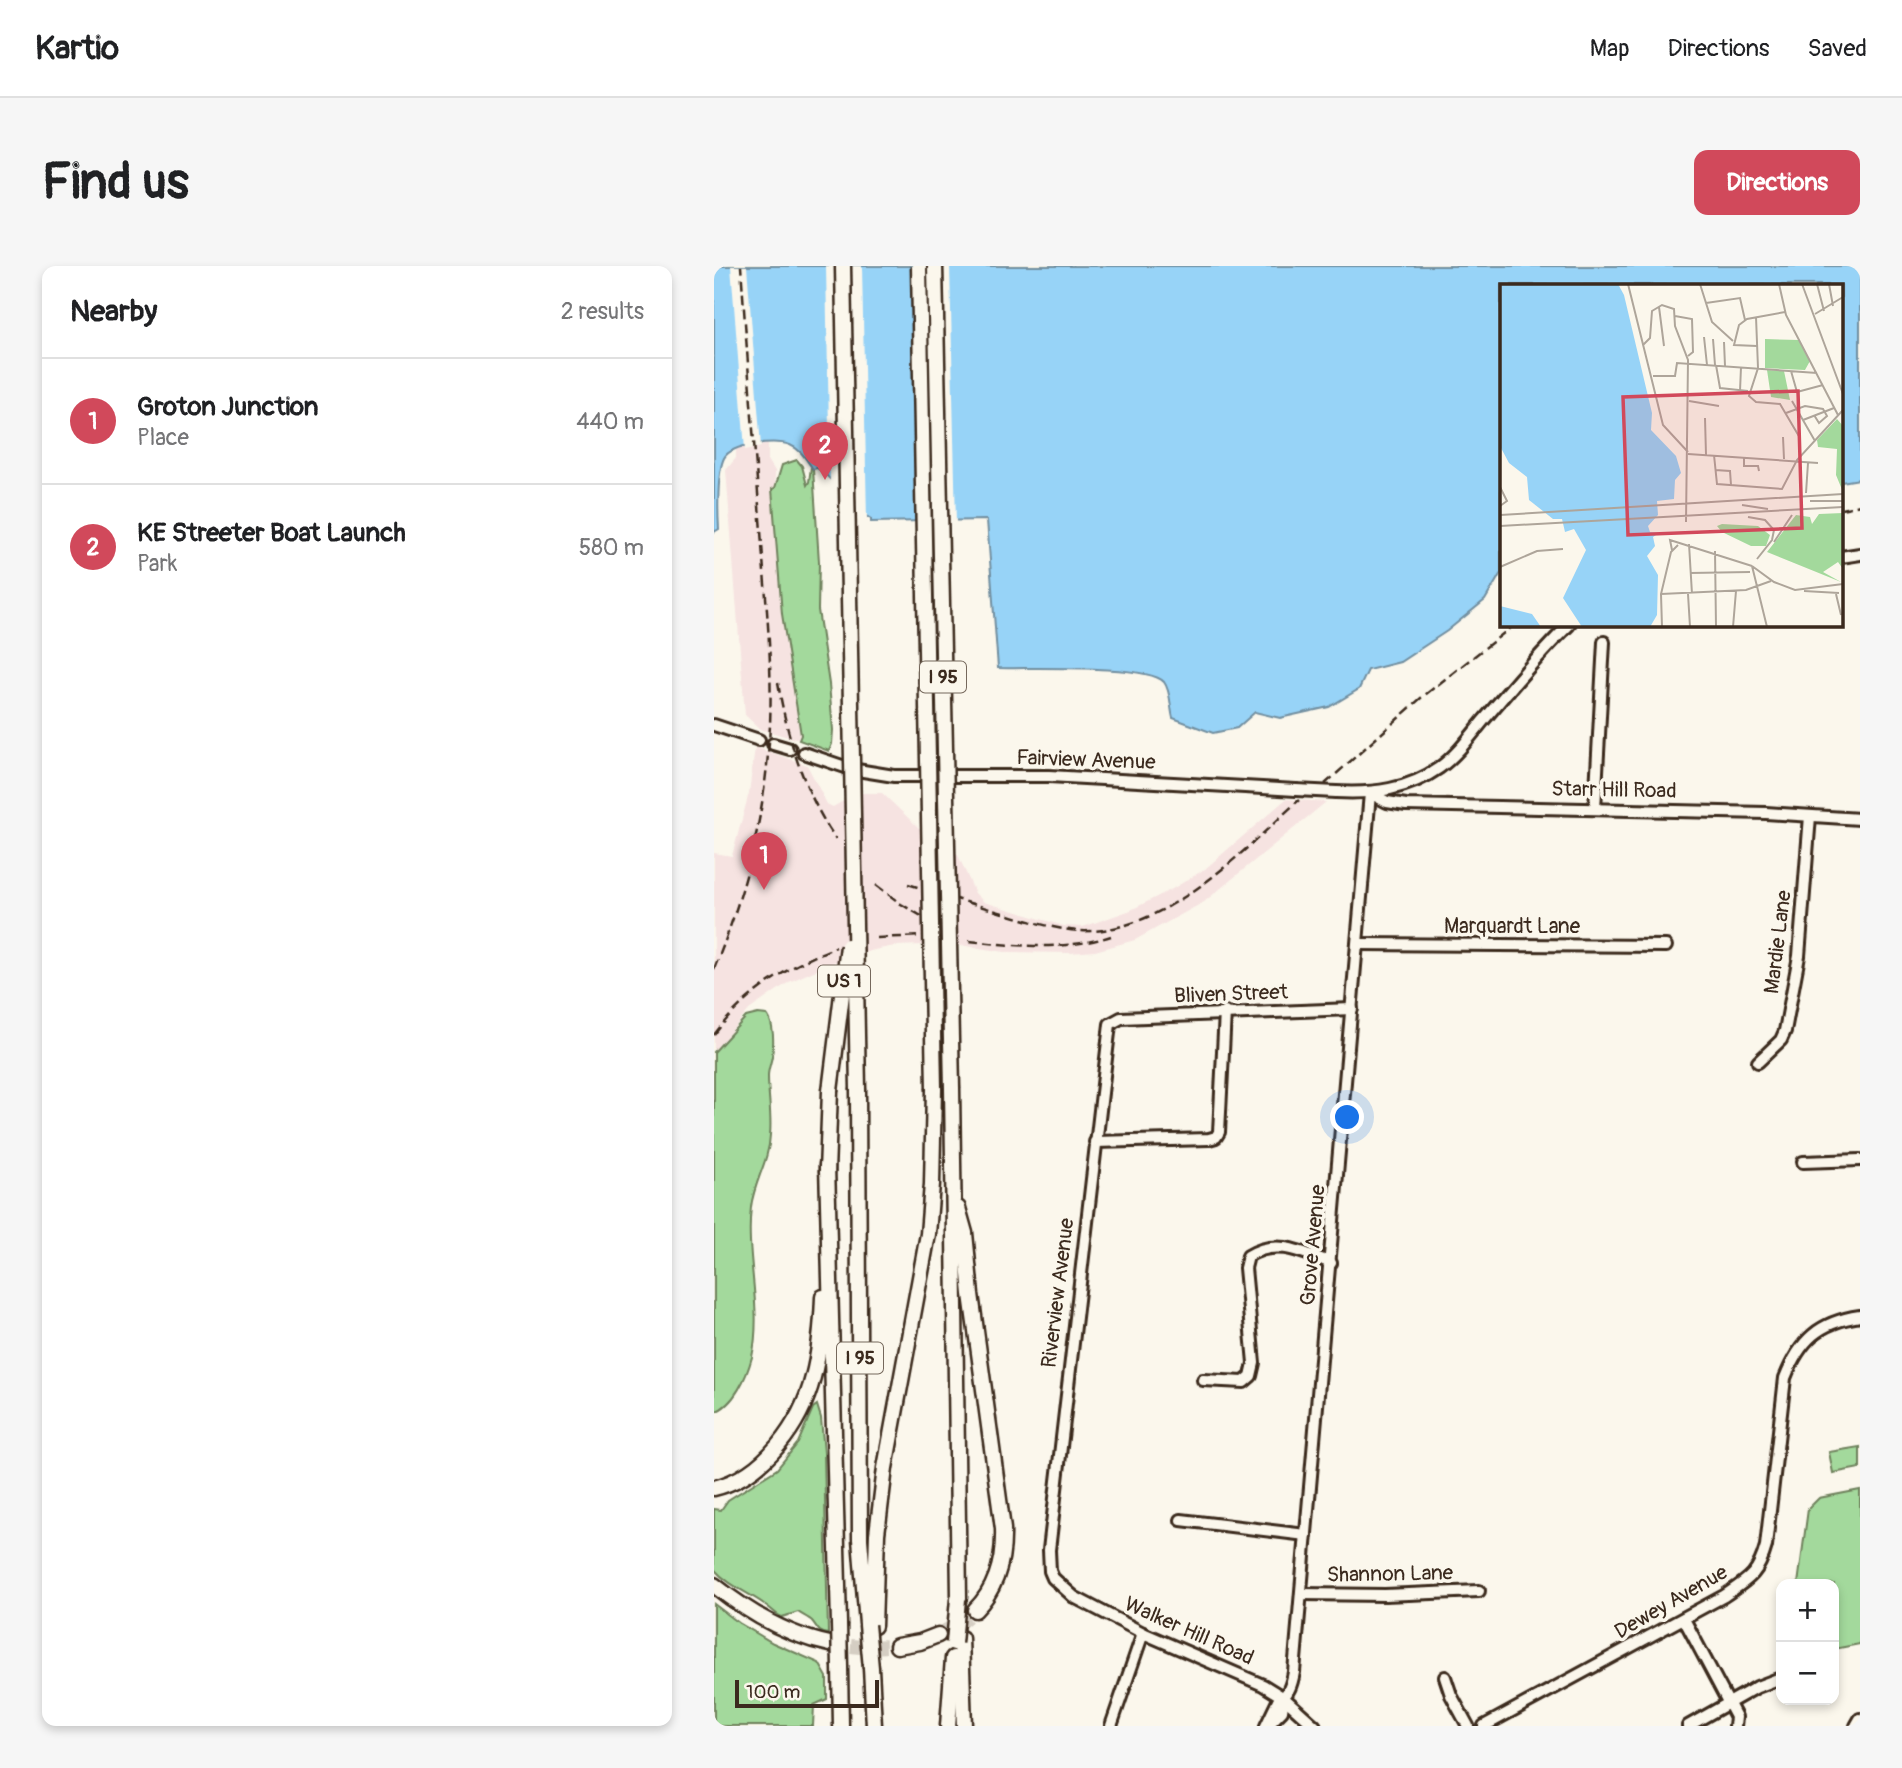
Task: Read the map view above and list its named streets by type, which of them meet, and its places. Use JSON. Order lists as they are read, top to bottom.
{
  "streets": {
    "highway": ["I 95", "US 1"],
    "street": [
      "Fairview Avenue",
      "Starr Hill Road",
      "Marquardt Lane",
      "Mardie Lane",
      "Bliven Street",
      "Grove Avenue",
      "Riverview Avenue",
      "Shannon Lane",
      "Dewey Avenue",
      "Walker Hill Road"
    ]
  },
  "crossings": [
    ["I 95", "US 1"],
    ["Fairview Avenue", "Starr Hill Road"],
    ["Fairview Avenue", "Grove Avenue"],
    ["Starr Hill Road", "Mardie Lane"],
    ["Starr Hill Road", "Grove Avenue"],
    ["Marquardt Lane", "Grove Avenue"],
    ["Bliven Street", "Grove Avenue"],
    ["Bliven Street", "Riverview Avenue"],
    ["Grove Avenue", "Shannon Lane"],
    ["Grove Avenue", "Walker Hill Road"],
    ["Riverview Avenue", "Walker Hill Road"]
  ],
  "scale_bar": "100 m",
  "page": {
    "header": "Kartio",
    "nav": ["Map", "Directions", "Saved"],
    "buttons": "Directions",
    "title": "Find us",
    "heading": ["Nearby", "2 results"],
    "list": [
      {
        "mark": "1",
        "name": "Groton Junction",
        "note": "Place",
        "value": "440 m"
      },
      {
        "mark": "2",
        "name": "KE Streeter Boat Launch",
        "note": "Park",
        "value": "580 m"
      }
    ],
    "pins": ["2", "1"],
    "map_buttons": ["+", "−"],
    "scale": "100 m"
  }
}
